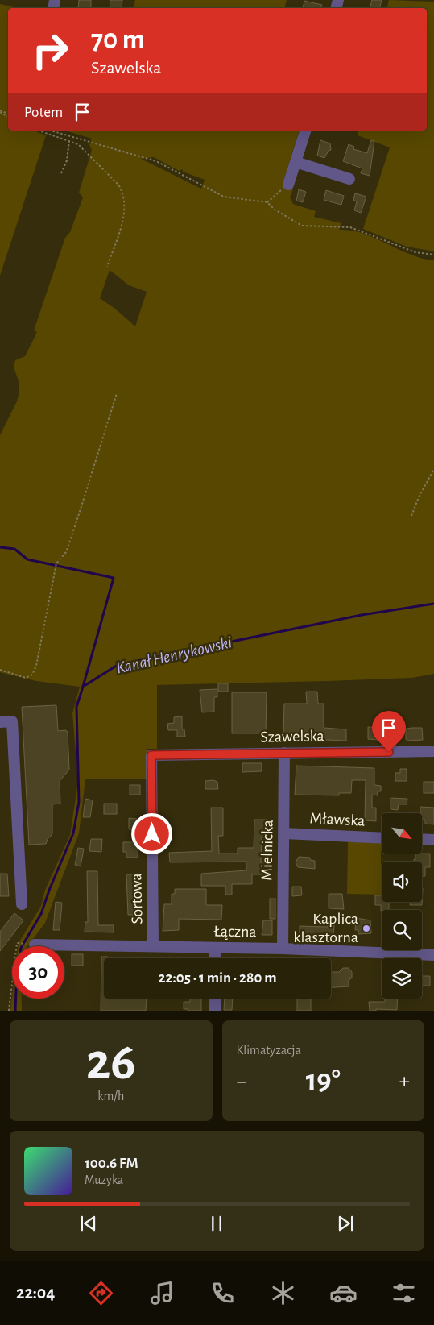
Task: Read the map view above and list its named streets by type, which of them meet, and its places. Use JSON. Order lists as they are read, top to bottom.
{
  "streets": {
    "street": [
      "Szawelska",
      "Mławska",
      "Mielnicka",
      "Sortowa",
      "Łączna"
    ]
  },
  "crossings": [
    ["Szawelska", "Mielnicka"],
    ["Szawelska", "Sortowa"],
    ["Mławska", "Mielnicka"],
    ["Mielnicka", "Łączna"],
    ["Sortowa", "Łączna"]
  ],
  "water": ["Kanał Henrykowski"],
  "places": ["Kaplica klasztorna"],
  "north": "bottom right",
  "page": {
    "turn": ["70 m", "Szawelska"],
    "then": "Potem",
    "limit": "30",
    "trip": "22:05 · 1 min · 280 m",
    "tile": [
      ["26", "km/h"],
      "Klimatyzacja"
    ],
    "heat": ["−", "19°", "+"],
    "song": ["100.6 FM", "Muzyka"],
    "tabs": "22:04"
  }
}
